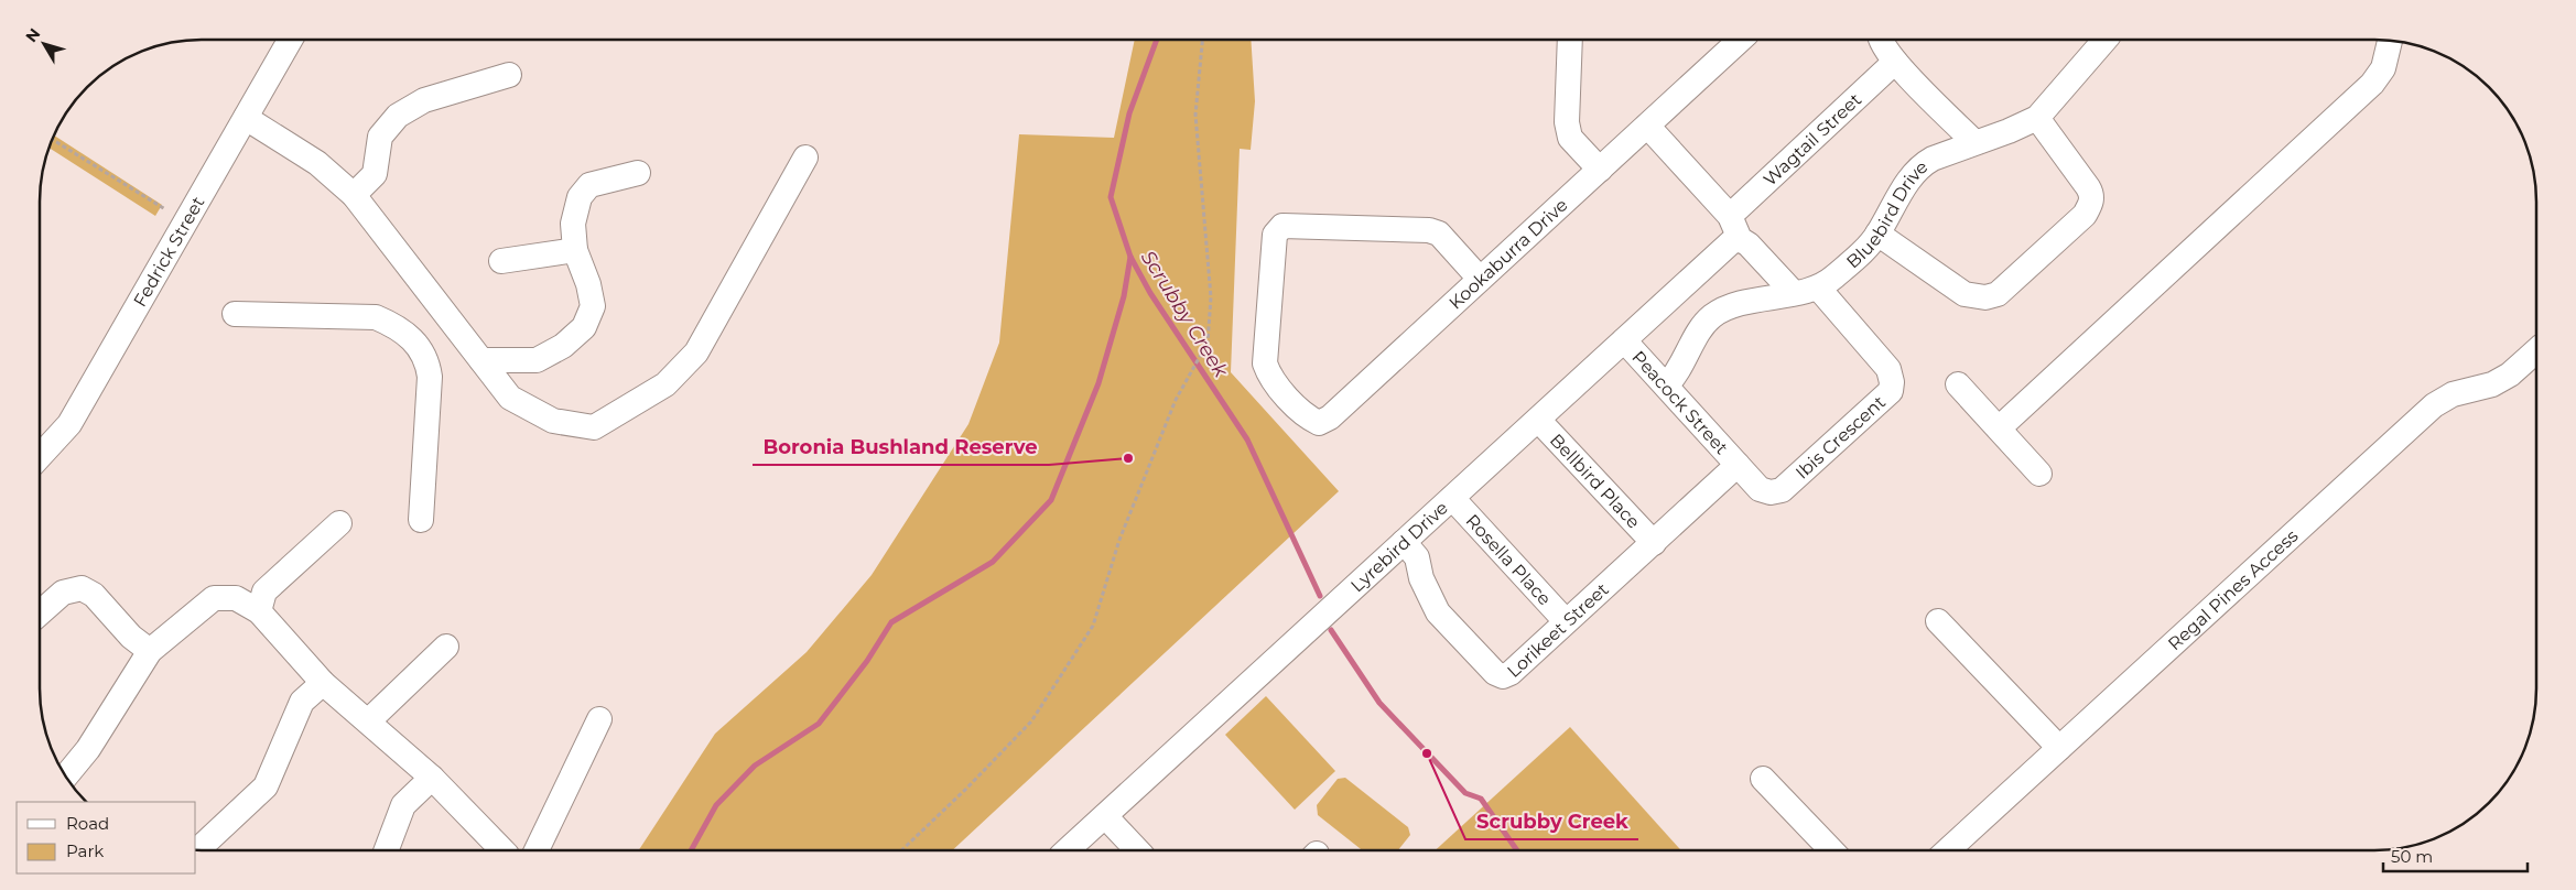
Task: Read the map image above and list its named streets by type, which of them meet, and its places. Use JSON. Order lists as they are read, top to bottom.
{
  "streets": {
    "street": [
      "Wagtail Street",
      "Bluebird Drive",
      "Fedrick Street",
      "Kookaburra Drive",
      "Peacock Street",
      "Ibis Crescent",
      "Bellbird Place",
      "Lyrebird Drive",
      "Rosella Place",
      "Regal Pines Access",
      "Lorikeet Street"
    ]
  },
  "crossings": [
    ["Bluebird Drive", "Peacock Street"],
    ["Bluebird Drive", "Ibis Crescent"],
    ["Peacock Street", "Ibis Crescent"],
    ["Peacock Street", "Lyrebird Drive"],
    ["Peacock Street", "Lorikeet Street"],
    ["Ibis Crescent", "Lorikeet Street"],
    ["Bellbird Place", "Lyrebird Drive"],
    ["Bellbird Place", "Lorikeet Street"],
    ["Lyrebird Drive", "Rosella Place"],
    ["Lyrebird Drive", "Lorikeet Street"],
    ["Rosella Place", "Lorikeet Street"]
  ],
  "water": ["Scrubby Creek"],
  "places": ["Boronia Bushland Reserve", "Scrubby Creek"],
  "legend": ["Road", "Park"],
  "scale_bar": "50 m",
  "north": "top left"
}
